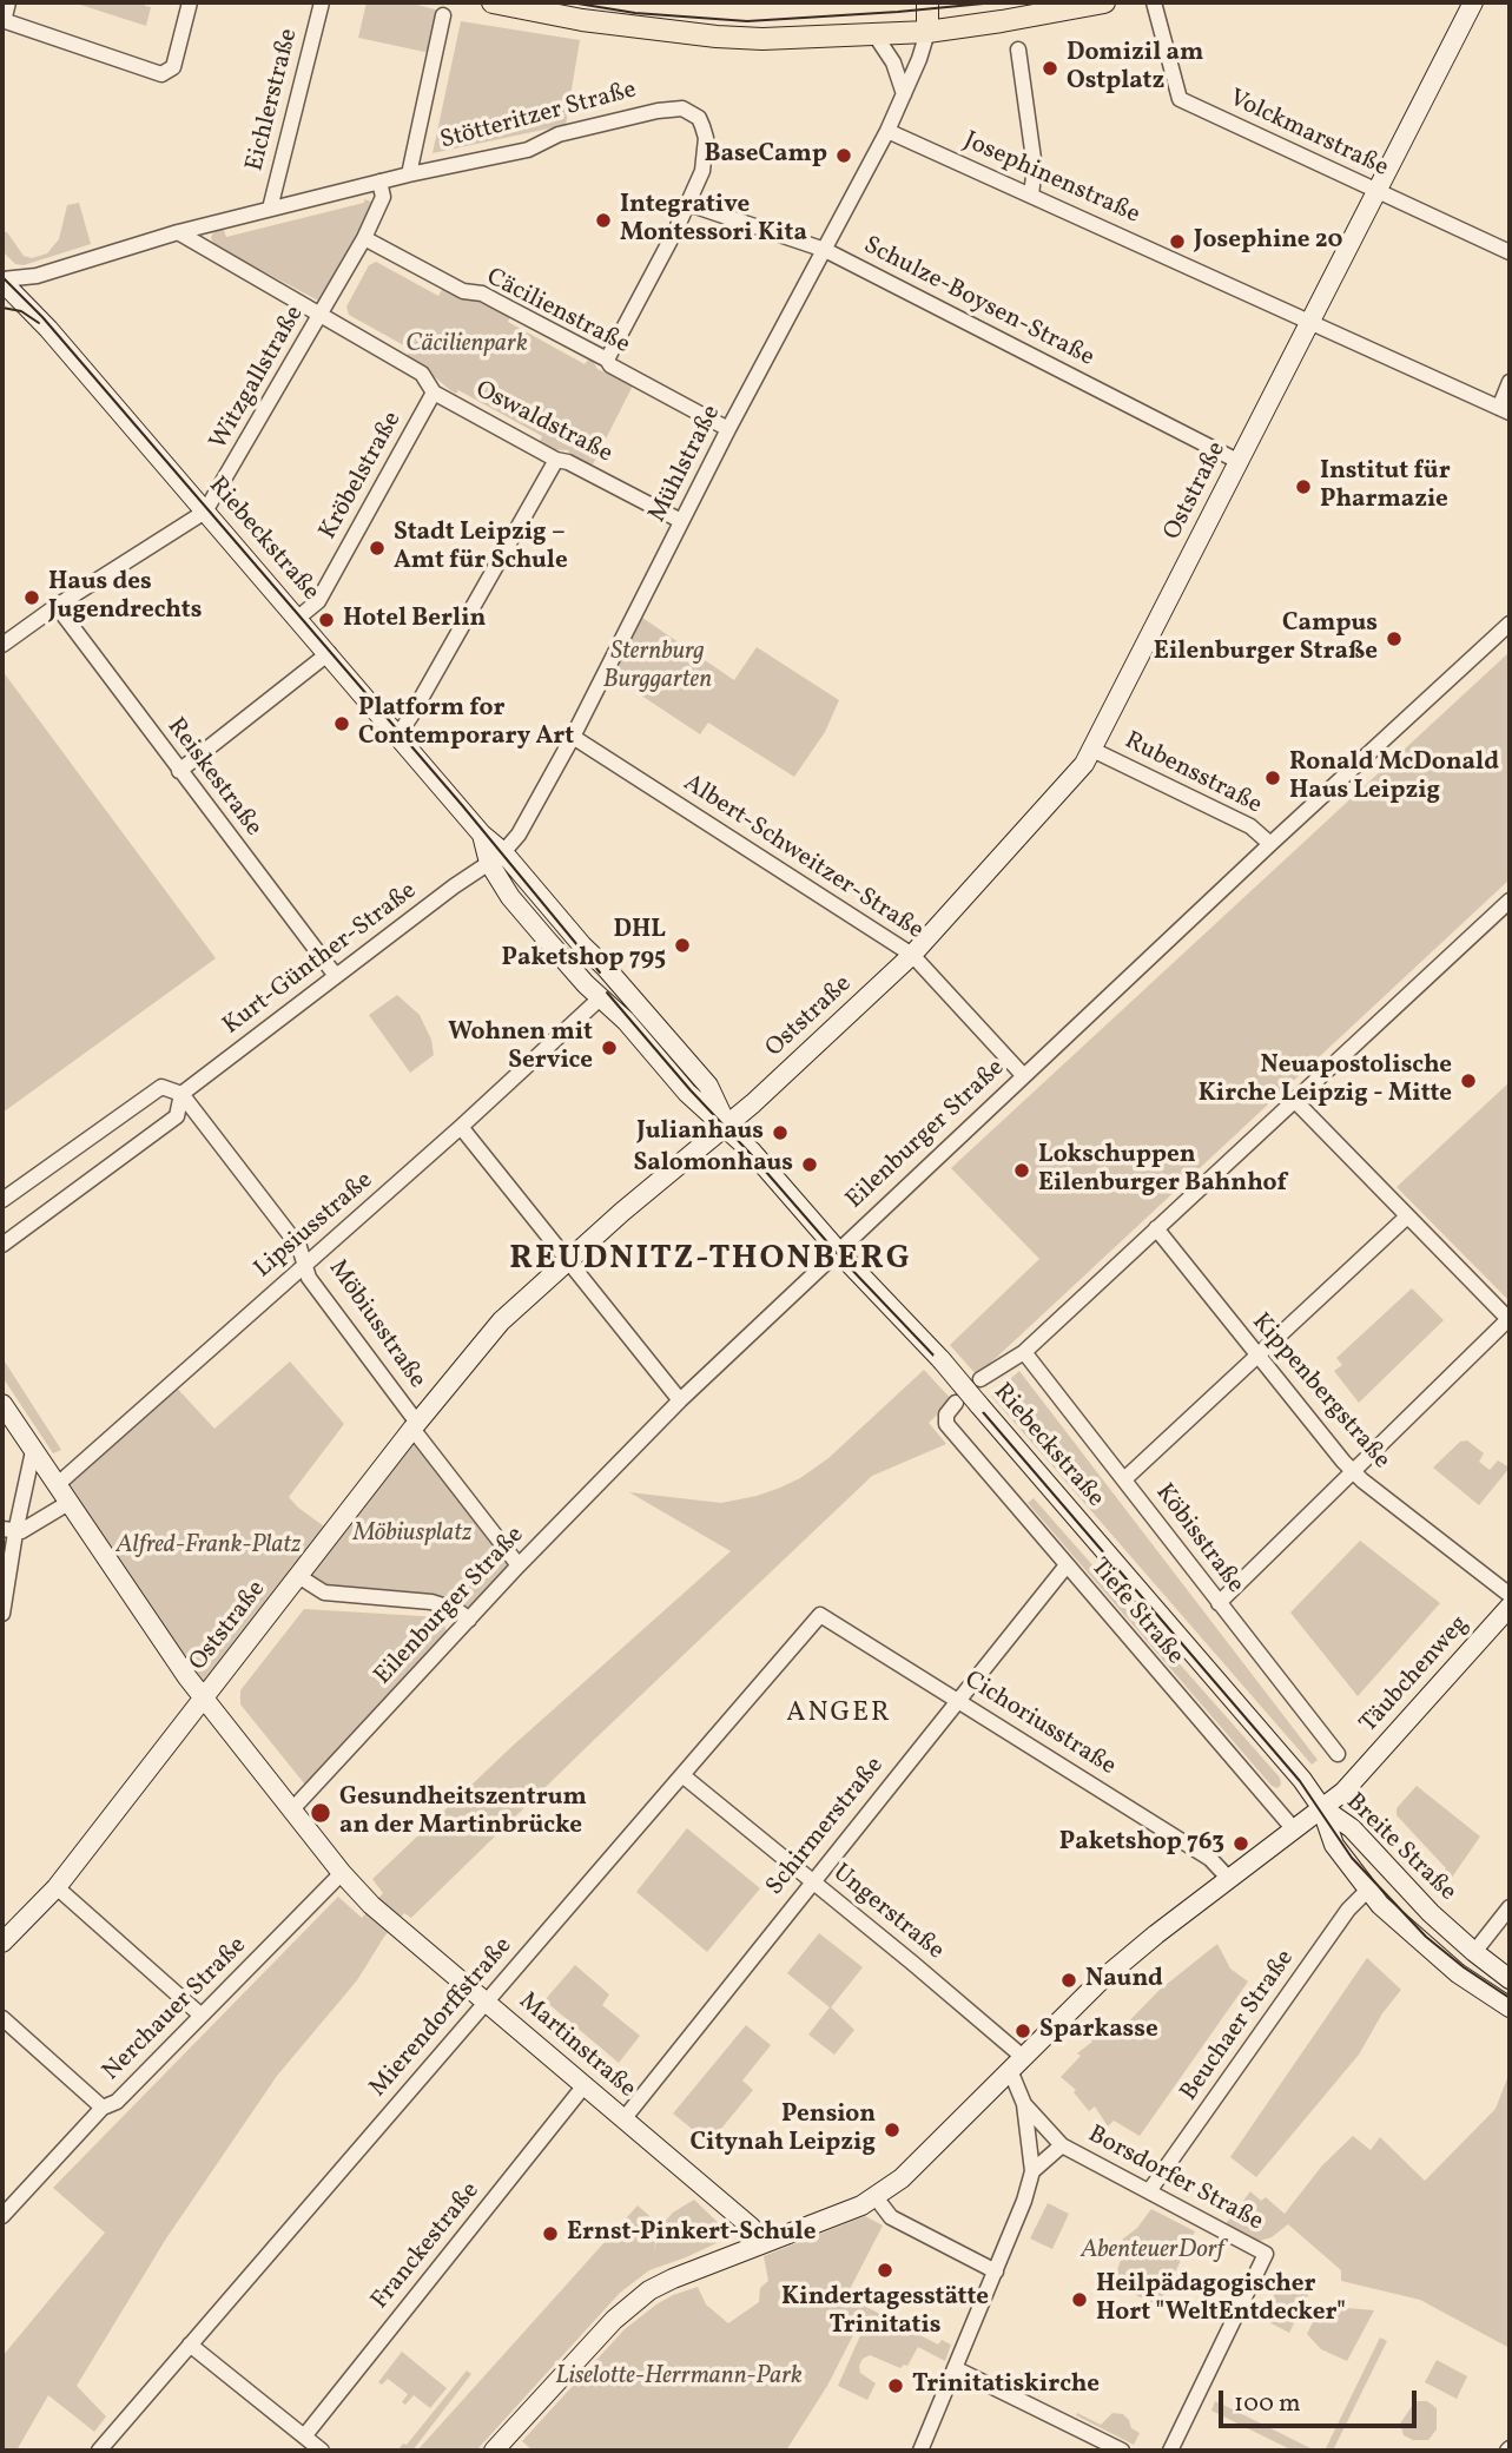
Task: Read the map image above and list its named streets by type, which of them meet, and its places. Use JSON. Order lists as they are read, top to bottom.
{
  "streets": {
    "street": [
      "Eichlerstraße",
      "Stötteritzer Straße",
      "Volckmarstraße",
      "Josephinenstraße",
      "Schulze-Boysen-Straße",
      "Cäcilienstraße",
      "Witzgallstraße",
      "Oswaldstraße",
      "Mühlstraße",
      "Kröbelstraße",
      "Oststraße",
      "Riebeckstraße",
      "Rubensstraße",
      "Reiskestraße",
      "Albert-Schweitzer-Straße",
      "Kurt-Günther-Straße",
      "Eilenburger Straße",
      "Lipsiusstraße",
      "Möbiusstraße",
      "Kippenbergstraße",
      "Köbisstraße",
      "Tiefe Straße",
      "Täubchenweg",
      "Cichoriusstraße",
      "Schirmerstraße",
      "Breite Straße",
      "Ungerstraße",
      "Nerchauer Straße",
      "Mierendorffstraße",
      "Beuchaer Straße",
      "Martinstraße",
      "Borsdorfer Straße",
      "Franckestraße"
    ]
  },
  "crossings": [
    ["Eichlerstraße", "Stötteritzer Straße"],
    ["Stötteritzer Straße", "Schulze-Boysen-Straße"],
    ["Stötteritzer Straße", "Cäcilienstraße"],
    ["Stötteritzer Straße", "Witzgallstraße"],
    ["Stötteritzer Straße", "Oswaldstraße"],
    ["Stötteritzer Straße", "Riebeckstraße"],
    ["Volckmarstraße", "Oststraße"],
    ["Josephinenstraße", "Mühlstraße"],
    ["Josephinenstraße", "Oststraße"],
    ["Schulze-Boysen-Straße", "Mühlstraße"],
    ["Schulze-Boysen-Straße", "Oststraße"],
    ["Cäcilienstraße", "Witzgallstraße"],
    ["Cäcilienstraße", "Mühlstraße"],
    ["Witzgallstraße", "Oswaldstraße"],
    ["Witzgallstraße", "Riebeckstraße"],
    ["Witzgallstraße", "Reiskestraße"],
    ["Oswaldstraße", "Mühlstraße"],
    ["Oswaldstraße", "Kröbelstraße"],
    ["Mühlstraße", "Riebeckstraße"],
    ["Mühlstraße", "Albert-Schweitzer-Straße"],
    ["Mühlstraße", "Kurt-Günther-Straße"],
    ["Kröbelstraße", "Riebeckstraße"],
    ["Oststraße", "Riebeckstraße"],
    ["Oststraße", "Rubensstraße"],
    ["Oststraße", "Albert-Schweitzer-Straße"],
    ["Oststraße", "Möbiusstraße"],
    ["Oststraße", "Martinstraße"],
    ["Riebeckstraße", "Kurt-Günther-Straße"],
    ["Riebeckstraße", "Eilenburger Straße"],
    ["Riebeckstraße", "Lipsiusstraße"],
    ["Riebeckstraße", "Täubchenweg"],
    ["Riebeckstraße", "Breite Straße"],
    ["Rubensstraße", "Eilenburger Straße"],
    ["Reiskestraße", "Kurt-Günther-Straße"],
    ["Albert-Schweitzer-Straße", "Eilenburger Straße"],
    ["Kurt-Günther-Straße", "Möbiusstraße"],
    ["Eilenburger Straße", "Martinstraße"],
    ["Lipsiusstraße", "Möbiusstraße"],
    ["Lipsiusstraße", "Martinstraße"],
    ["Tiefe Straße", "Täubchenweg"],
    ["Tiefe Straße", "Schirmerstraße"],
    ["Täubchenweg", "Cichoriusstraße"],
    ["Täubchenweg", "Breite Straße"],
    ["Täubchenweg", "Ungerstraße"],
    ["Täubchenweg", "Martinstraße"],
    ["Cichoriusstraße", "Schirmerstraße"],
    ["Cichoriusstraße", "Mierendorffstraße"],
    ["Schirmerstraße", "Ungerstraße"],
    ["Schirmerstraße", "Martinstraße"],
    ["Breite Straße", "Beuchaer Straße"],
    ["Ungerstraße", "Mierendorffstraße"],
    ["Nerchauer Straße", "Martinstraße"],
    ["Mierendorffstraße", "Martinstraße"],
    ["Beuchaer Straße", "Borsdorfer Straße"],
    ["Martinstraße", "Franckestraße"]
  ],
  "districts": ["REUDNITZ-THONBERG", "ANGER"],
  "parks": [
    "Cäcilienpark",
    "Sternburg Burggarten",
    "Möbiusplatz",
    "Alfred-Frank-Platz",
    "AbenteuerDorf",
    "Liselotte-Herrmann-Park"
  ],
  "places": [
    "Domizil am Ostplatz",
    "BaseCamp",
    "Integrative Montessori Kita",
    "Josephine 20",
    "Institut für Pharmazie",
    "Stadt Leipzig – Amt für Schule",
    "Haus des Jugendrechts",
    "Hotel Berlin",
    "Campus Eilenburger Straße",
    "Platform for Contemporary Art",
    "Ronald McDonald Haus Leipzig",
    "DHL Paketshop 795",
    "Wohnen mit Service",
    "Neuapostolische Kirche Leipzig - Mitte",
    "Julianhaus",
    "Salomonhaus",
    "Lokschuppen Eilenburger Bahnhof",
    "Gesundheitszentrum an der Martinbrücke",
    "Paketshop 763",
    "Naund",
    "Sparkasse",
    "Pension Citynah Leipzig",
    "Ernst-Pinkert-Schule",
    "Kindertagesstätte Trinitatis",
    "Heilpädagogischer Hort \"WeltEntdecker\"",
    "Trinitatiskirche"
  ],
  "scale_bar": "100 m"
}
